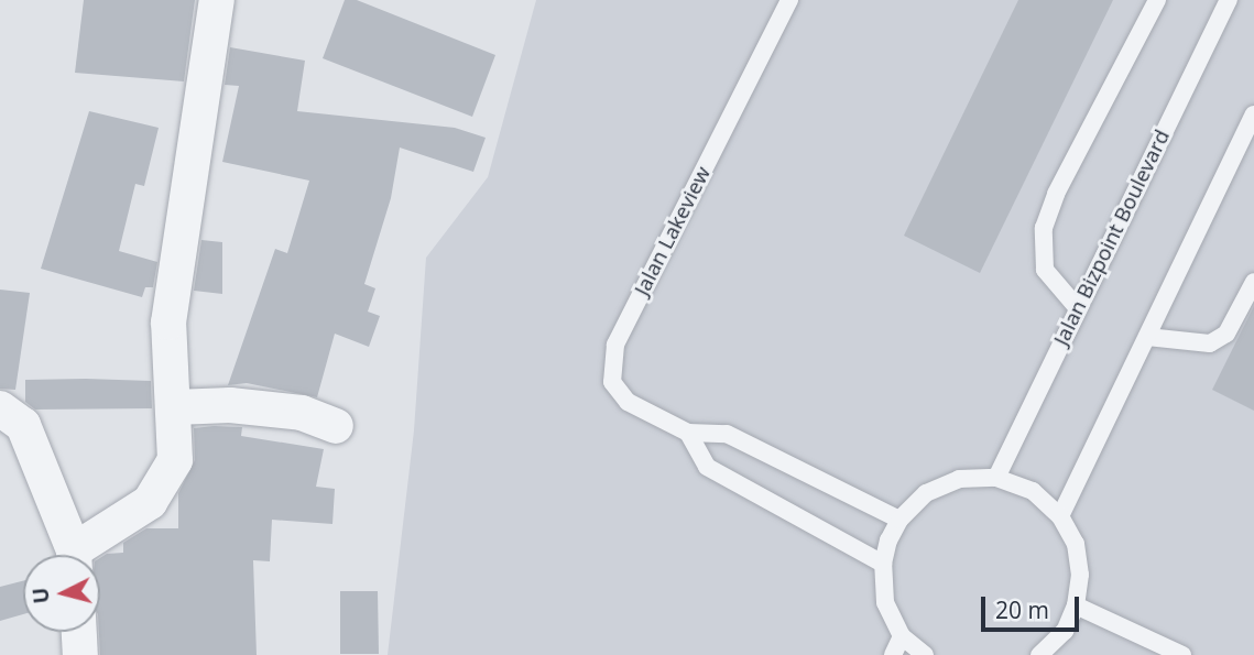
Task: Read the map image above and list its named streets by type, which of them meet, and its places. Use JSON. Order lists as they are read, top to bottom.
{
  "streets": {
    "lane": ["Jalan Lakeview", "Jalan Bizpoint Boulevard"]
  },
  "scale_bar": "20 m",
  "north": "left"
}
